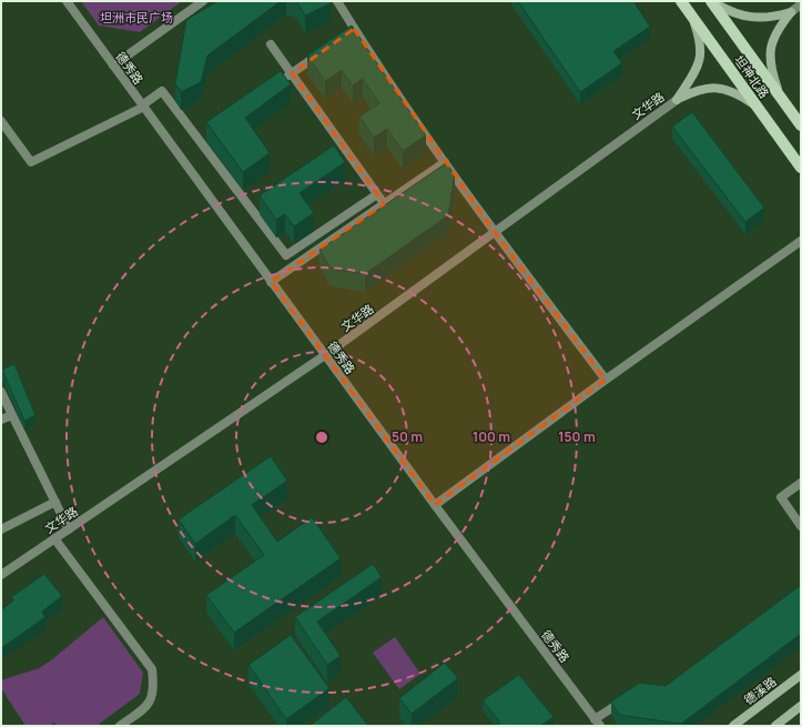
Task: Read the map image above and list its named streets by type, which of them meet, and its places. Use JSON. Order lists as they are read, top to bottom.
{
  "streets": {
    "main road": ["坦神北路", "德溪路"],
    "street": ["德秀路", "文华路"]
  },
  "crossings": [
    ["德秀路", "文华路"]
  ],
  "parks": ["坦洲市民广场"],
  "rings": ["50 m", "100 m", "150 m"]
}
